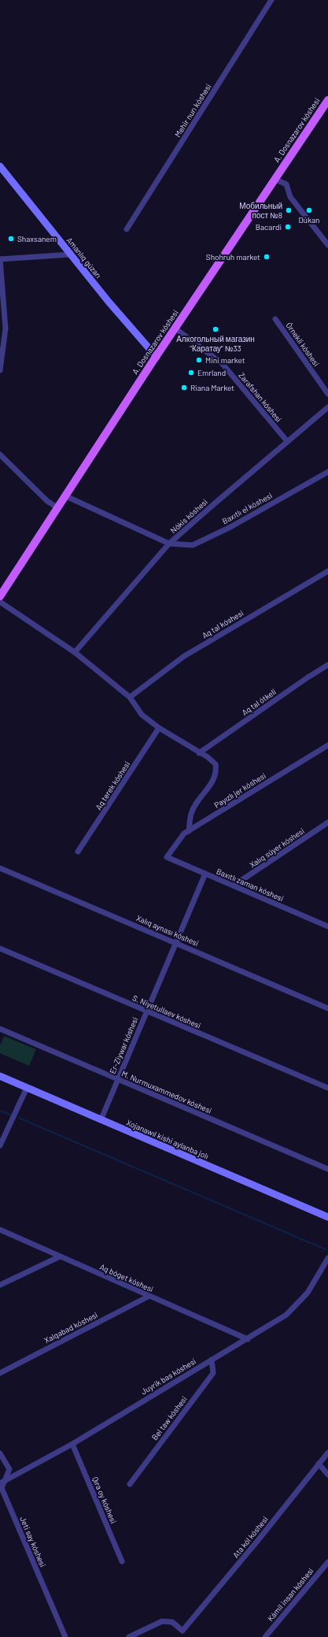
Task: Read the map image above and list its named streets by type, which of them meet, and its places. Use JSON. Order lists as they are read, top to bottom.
{
  "streets": {
    "main road": ["A. Dosnazarov kóshesi", "Amanlıq gúzarı", "Xojanawıl kishi aylanba jolı"],
    "street": [
      "Mehir nurı kóshesi",
      "Órnekli kóshesi",
      "Zarafshan kóshesi",
      "Baxıtlı el kóshesi",
      "Nókis kóshesi",
      "Aq tal kóshesi",
      "Aq tal ótkeli",
      "Aq terek kóshesi",
      "Payızlı jer kóshesi",
      "Xalıq súyer kóshesi",
      "Baxıtlı zaman kóshesi",
      "Xalıq aynası kóshesi",
      "S. Niyetullaev kóshesi",
      "Er-Ziywar kóshesi",
      "M. Nurmuxammedov kóshesi",
      "Aq bóget kóshesi",
      "Xalqabad kóshesi",
      "Juyrik bas kóshesi",
      "Bel taw kóshesi",
      "Qıra oy kóshesi",
      "Ata kól kóshesi",
      "Jeti say kóshesi",
      "Kámil insan kóshesi"
    ]
  },
  "crossings": [
    ["A. Dosnazarov kóshesi", "Amanlıq gúzarı"],
    ["A. Dosnazarov kóshesi", "Zarafshan kóshesi"],
    ["Zarafshan kóshesi", "Nókis kóshesi"],
    ["Baxıtlı el kóshesi", "Nókis kóshesi"],
    ["Payızlı jer kóshesi", "Baxıtlı zaman kóshesi"],
    ["Xalıq súyer kóshesi", "Baxıtlı zaman kóshesi"],
    ["Baxıtlı zaman kóshesi", "Er-Ziywar kóshesi"],
    ["Xalıq aynası kóshesi", "Er-Ziywar kóshesi"],
    ["S. Niyetullaev kóshesi", "Er-Ziywar kóshesi"],
    ["Er-Ziywar kóshesi", "M. Nurmuxammedov kóshesi"],
    ["Er-Ziywar kóshesi", "Xojanawıl kishi aylanba jolı"],
    ["Aq bóget kóshesi", "Xalqabad kóshesi"],
    ["Aq bóget kóshesi", "Juyrik bas kóshesi"],
    ["Juyrik bas kóshesi", "Bel taw kóshesi"],
    ["Juyrik bas kóshesi", "Qıra oy kóshesi"],
    ["Juyrik bas kóshesi", "Jeti say kóshesi"]
  ],
  "places": [
    "Мобильный пост №8",
    "Dúkan",
    "Bacardi",
    "Shaxsanem",
    "Shohruh market",
    "Алкогольный магазин \"Каратау\" №33",
    "Mini market",
    "Emrland",
    "Riana Market"
  ]
}
